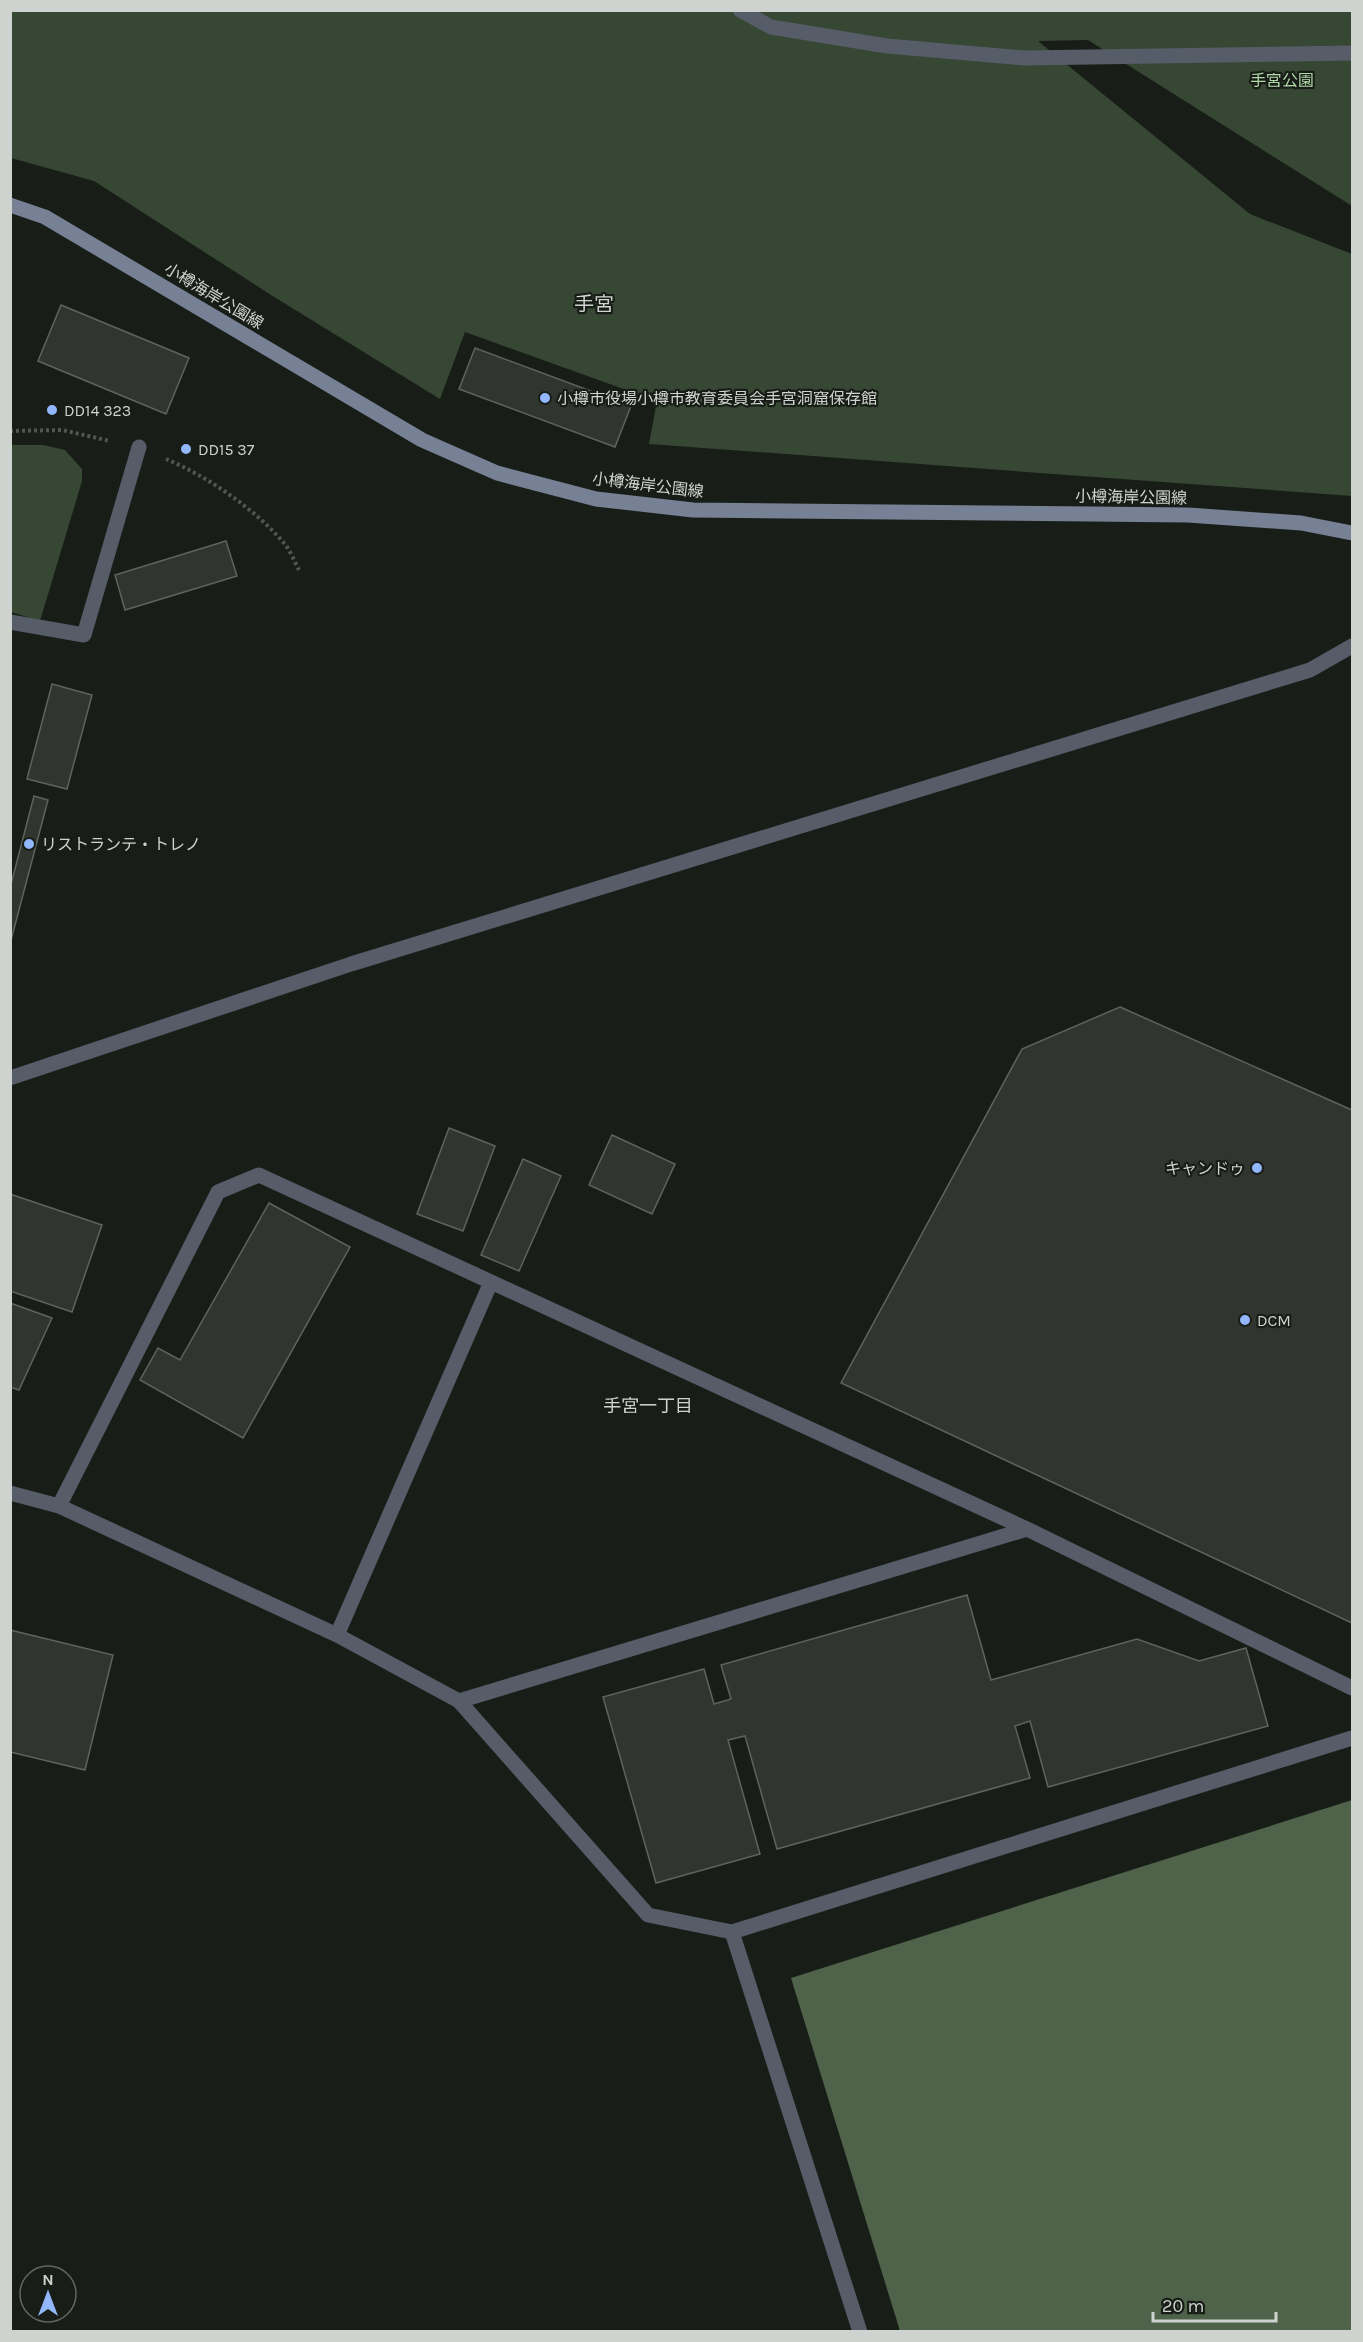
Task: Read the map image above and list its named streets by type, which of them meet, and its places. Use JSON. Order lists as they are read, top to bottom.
{
  "streets": {
    "main road": ["小樽海岸公園線"]
  },
  "districts": ["手宮", "手宮一丁目"],
  "parks": ["手宮公園"],
  "places": [
    "小樽市役場小樽市教育委員会手宮洞窟保存館",
    "DD14 323",
    "DD15 37",
    "リストランテ・トレノ",
    "キャンドゥ",
    "DCM"
  ],
  "scale_bar": "20 m",
  "north": "top"
}
